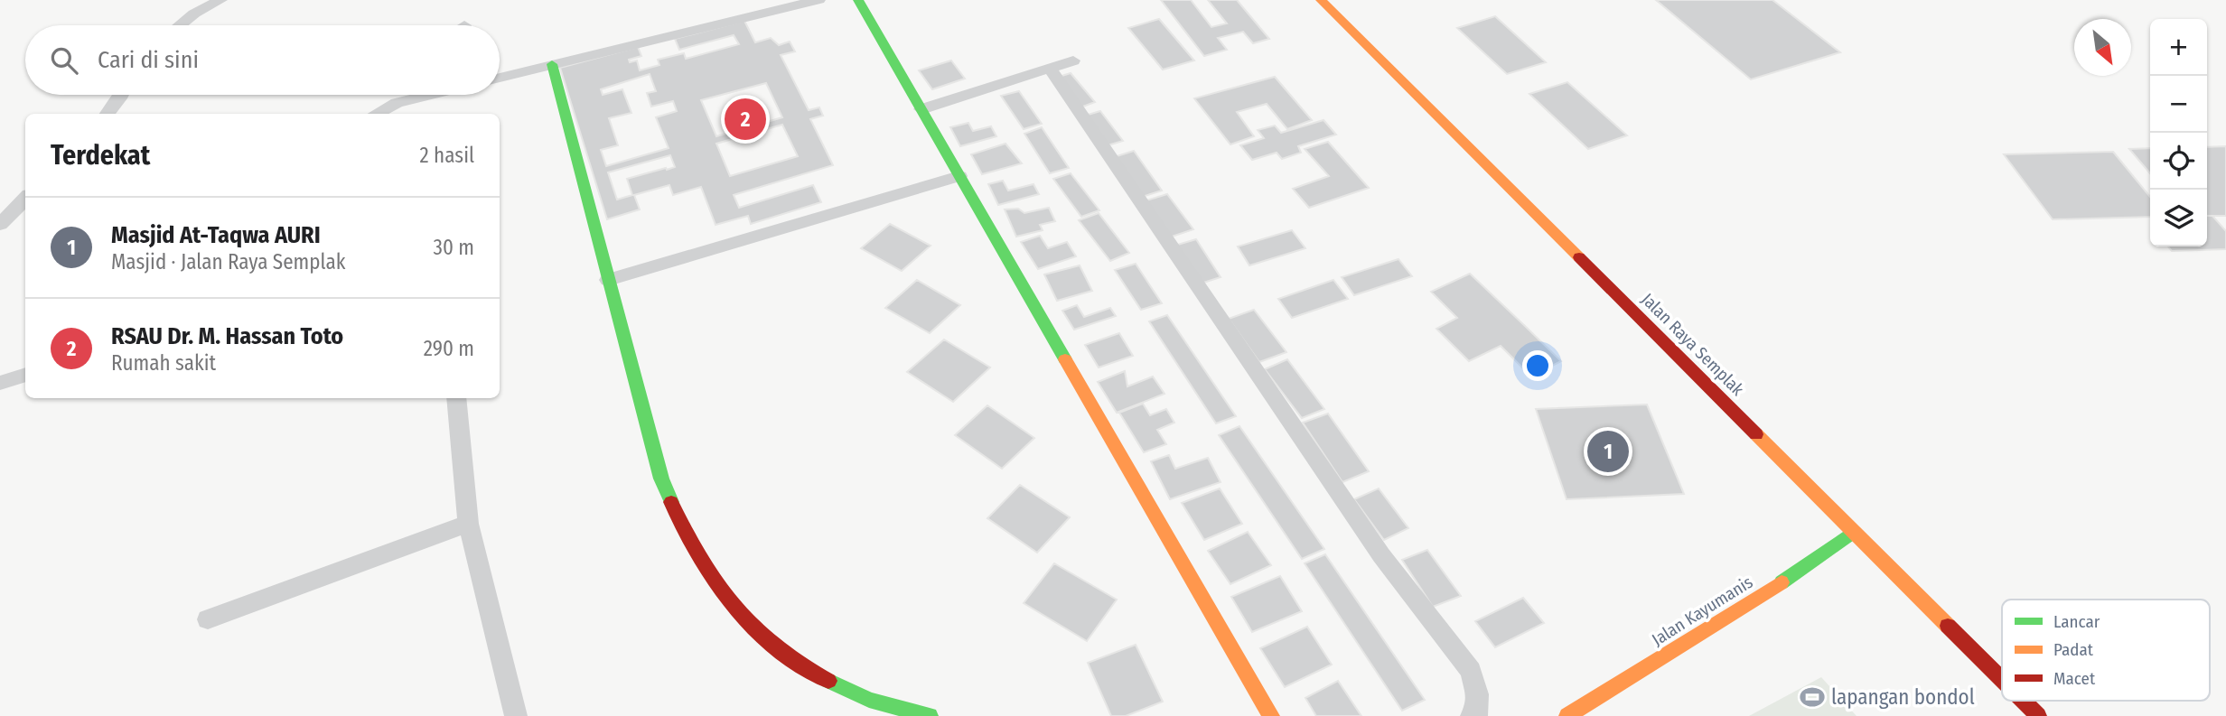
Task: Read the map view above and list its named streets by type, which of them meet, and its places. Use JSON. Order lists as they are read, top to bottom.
{
  "streets": {
    "street": ["Jalan Raya Semplak", "Jalan Kayumanis"]
  },
  "crossings": [
    ["Jalan Raya Semplak", "Jalan Kayumanis"]
  ],
  "places": {
    "sports": ["lapangan bondol"]
  },
  "legend": ["Lancar", "Padat", "Macet"],
  "north": "bottom right",
  "page": {
    "map_buttons": ["+", "−"],
    "search": "Cari di sini",
    "pins": ["2", "1"],
    "heading": ["Terdekat", "2 hasil"],
    "list": [
      {
        "mark": "1",
        "name": "Masjid At-Taqwa AURI",
        "note": "Masjid · Jalan Raya Semplak",
        "value": "30 m"
      },
      {
        "mark": "2",
        "name": "RSAU Dr. M. Hassan Toto",
        "note": "Rumah sakit",
        "value": "290 m"
      }
    ]
  }
}
